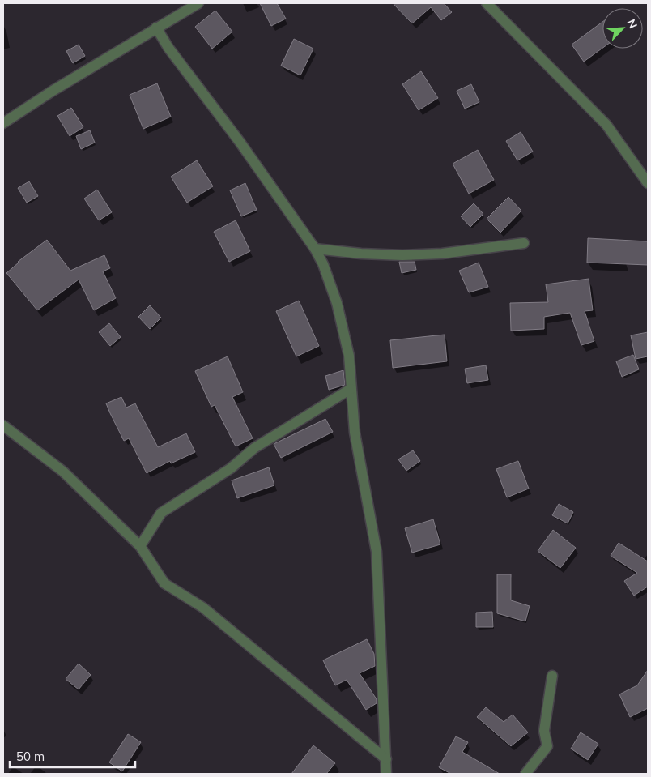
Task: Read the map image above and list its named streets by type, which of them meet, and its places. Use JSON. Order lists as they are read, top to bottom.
{
  "scale_bar": "50 m",
  "north": "top right"
}
